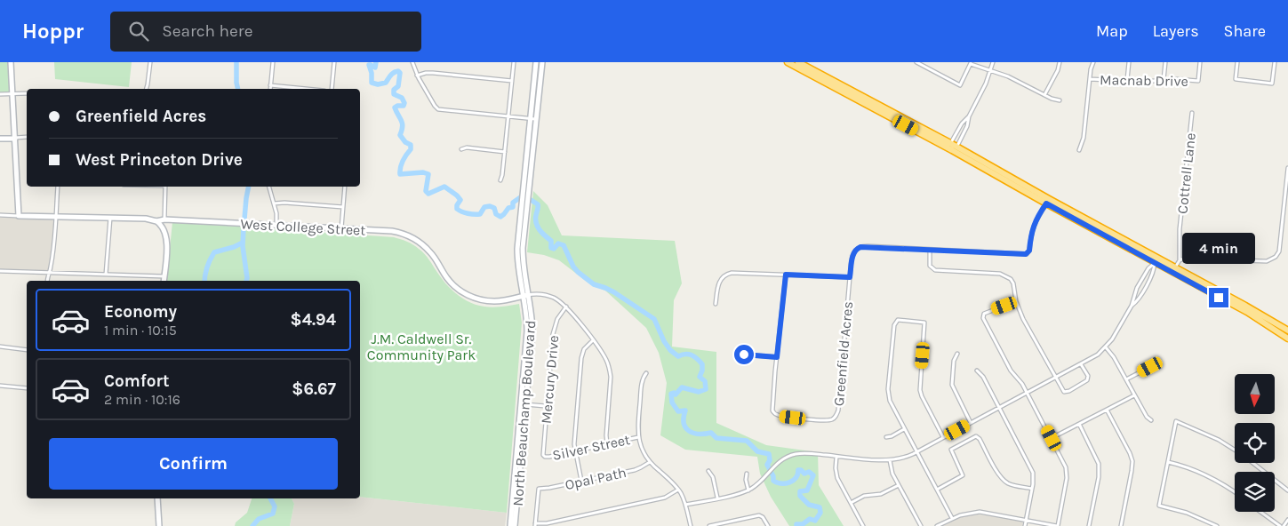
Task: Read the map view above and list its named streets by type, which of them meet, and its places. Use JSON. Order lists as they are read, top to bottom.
{
  "streets": {
    "street": [
      "Macnab Drive",
      "Cottrell Lane",
      "West College Street",
      "Greenfield Acres",
      "Mercury Drive",
      "North Beauchamp Boulevard",
      "Silver Street",
      "Opal Path"
    ]
  },
  "crossings": [
    ["West College Street", "North Beauchamp Boulevard"],
    ["Mercury Drive", "Silver Street"]
  ],
  "parks": ["J.M. Caldwell Sr. Community Park"],
  "north": "bottom",
  "page": {
    "header": "Hoppr",
    "search": "Search here",
    "nav": ["Map", "Layers", "Share"],
    "banner": ["Greenfield Acres", "West Princeton Drive"],
    "bubble": "4 min",
    "list": [
      {
        "name": "Economy",
        "note": "1 min · 10:15",
        "value": "$4.94"
      },
      {
        "name": "Comfort",
        "note": "2 min · 10:16",
        "value": "$6.67"
      }
    ],
    "buttons": "Confirm"
  }
}
